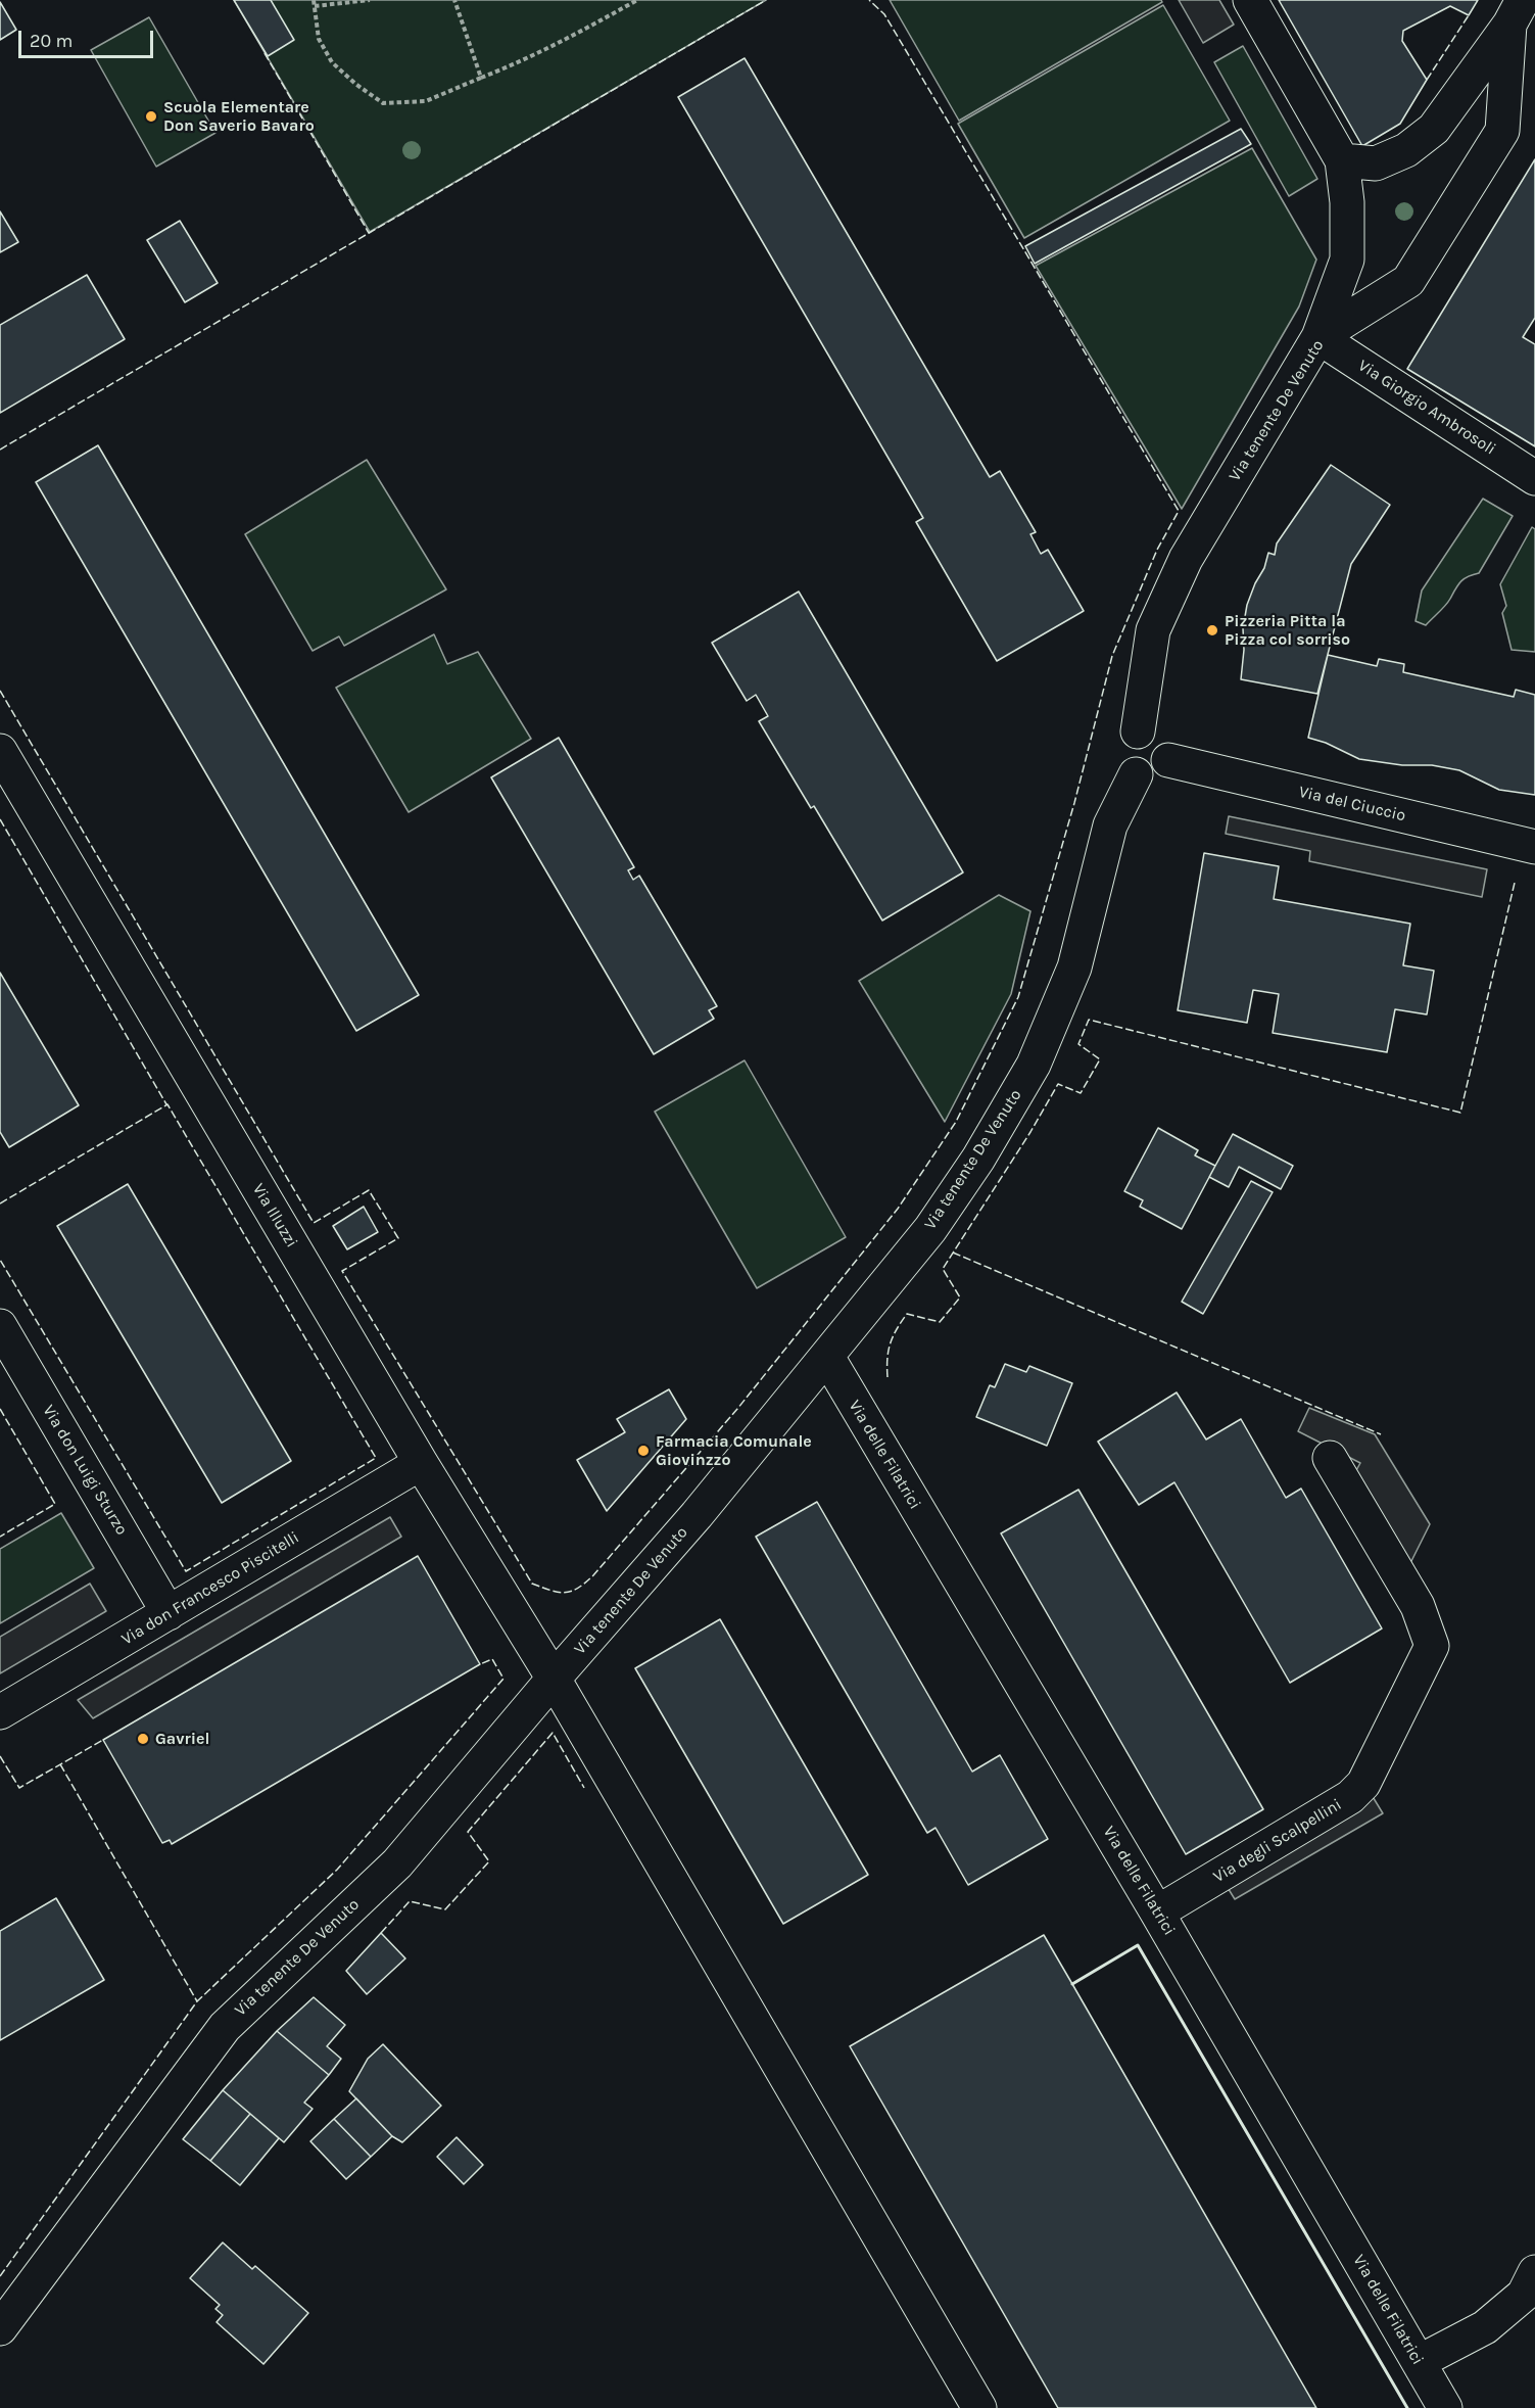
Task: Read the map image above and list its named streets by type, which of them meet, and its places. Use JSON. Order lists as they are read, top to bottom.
{
  "streets": {
    "street": [
      "Via Giorgio Ambrosoli",
      "Via tenente De Venuto",
      "Via del Ciuccio",
      "Via Illuzzi",
      "Via delle Filatrici",
      "Via don Luigi Sturzo",
      "Via don Francesco Piscitelli",
      "Via degli Scalpellini"
    ]
  },
  "crossings": [
    ["Via Giorgio Ambrosoli", "Via tenente De Venuto"],
    ["Via tenente De Venuto", "Via del Ciuccio"],
    ["Via tenente De Venuto", "Via Illuzzi"],
    ["Via tenente De Venuto", "Via delle Filatrici"],
    ["Via Illuzzi", "Via don Francesco Piscitelli"],
    ["Via delle Filatrici", "Via degli Scalpellini"],
    ["Via don Luigi Sturzo", "Via don Francesco Piscitelli"]
  ],
  "places": [
    "Scuola Elementare Don Saverio Bavaro",
    "Pizzeria Pitta la Pizza col sorriso",
    "Farmacia Comunale Giovinzzo",
    "Gavriel"
  ],
  "scale_bar": "20 m"
}
